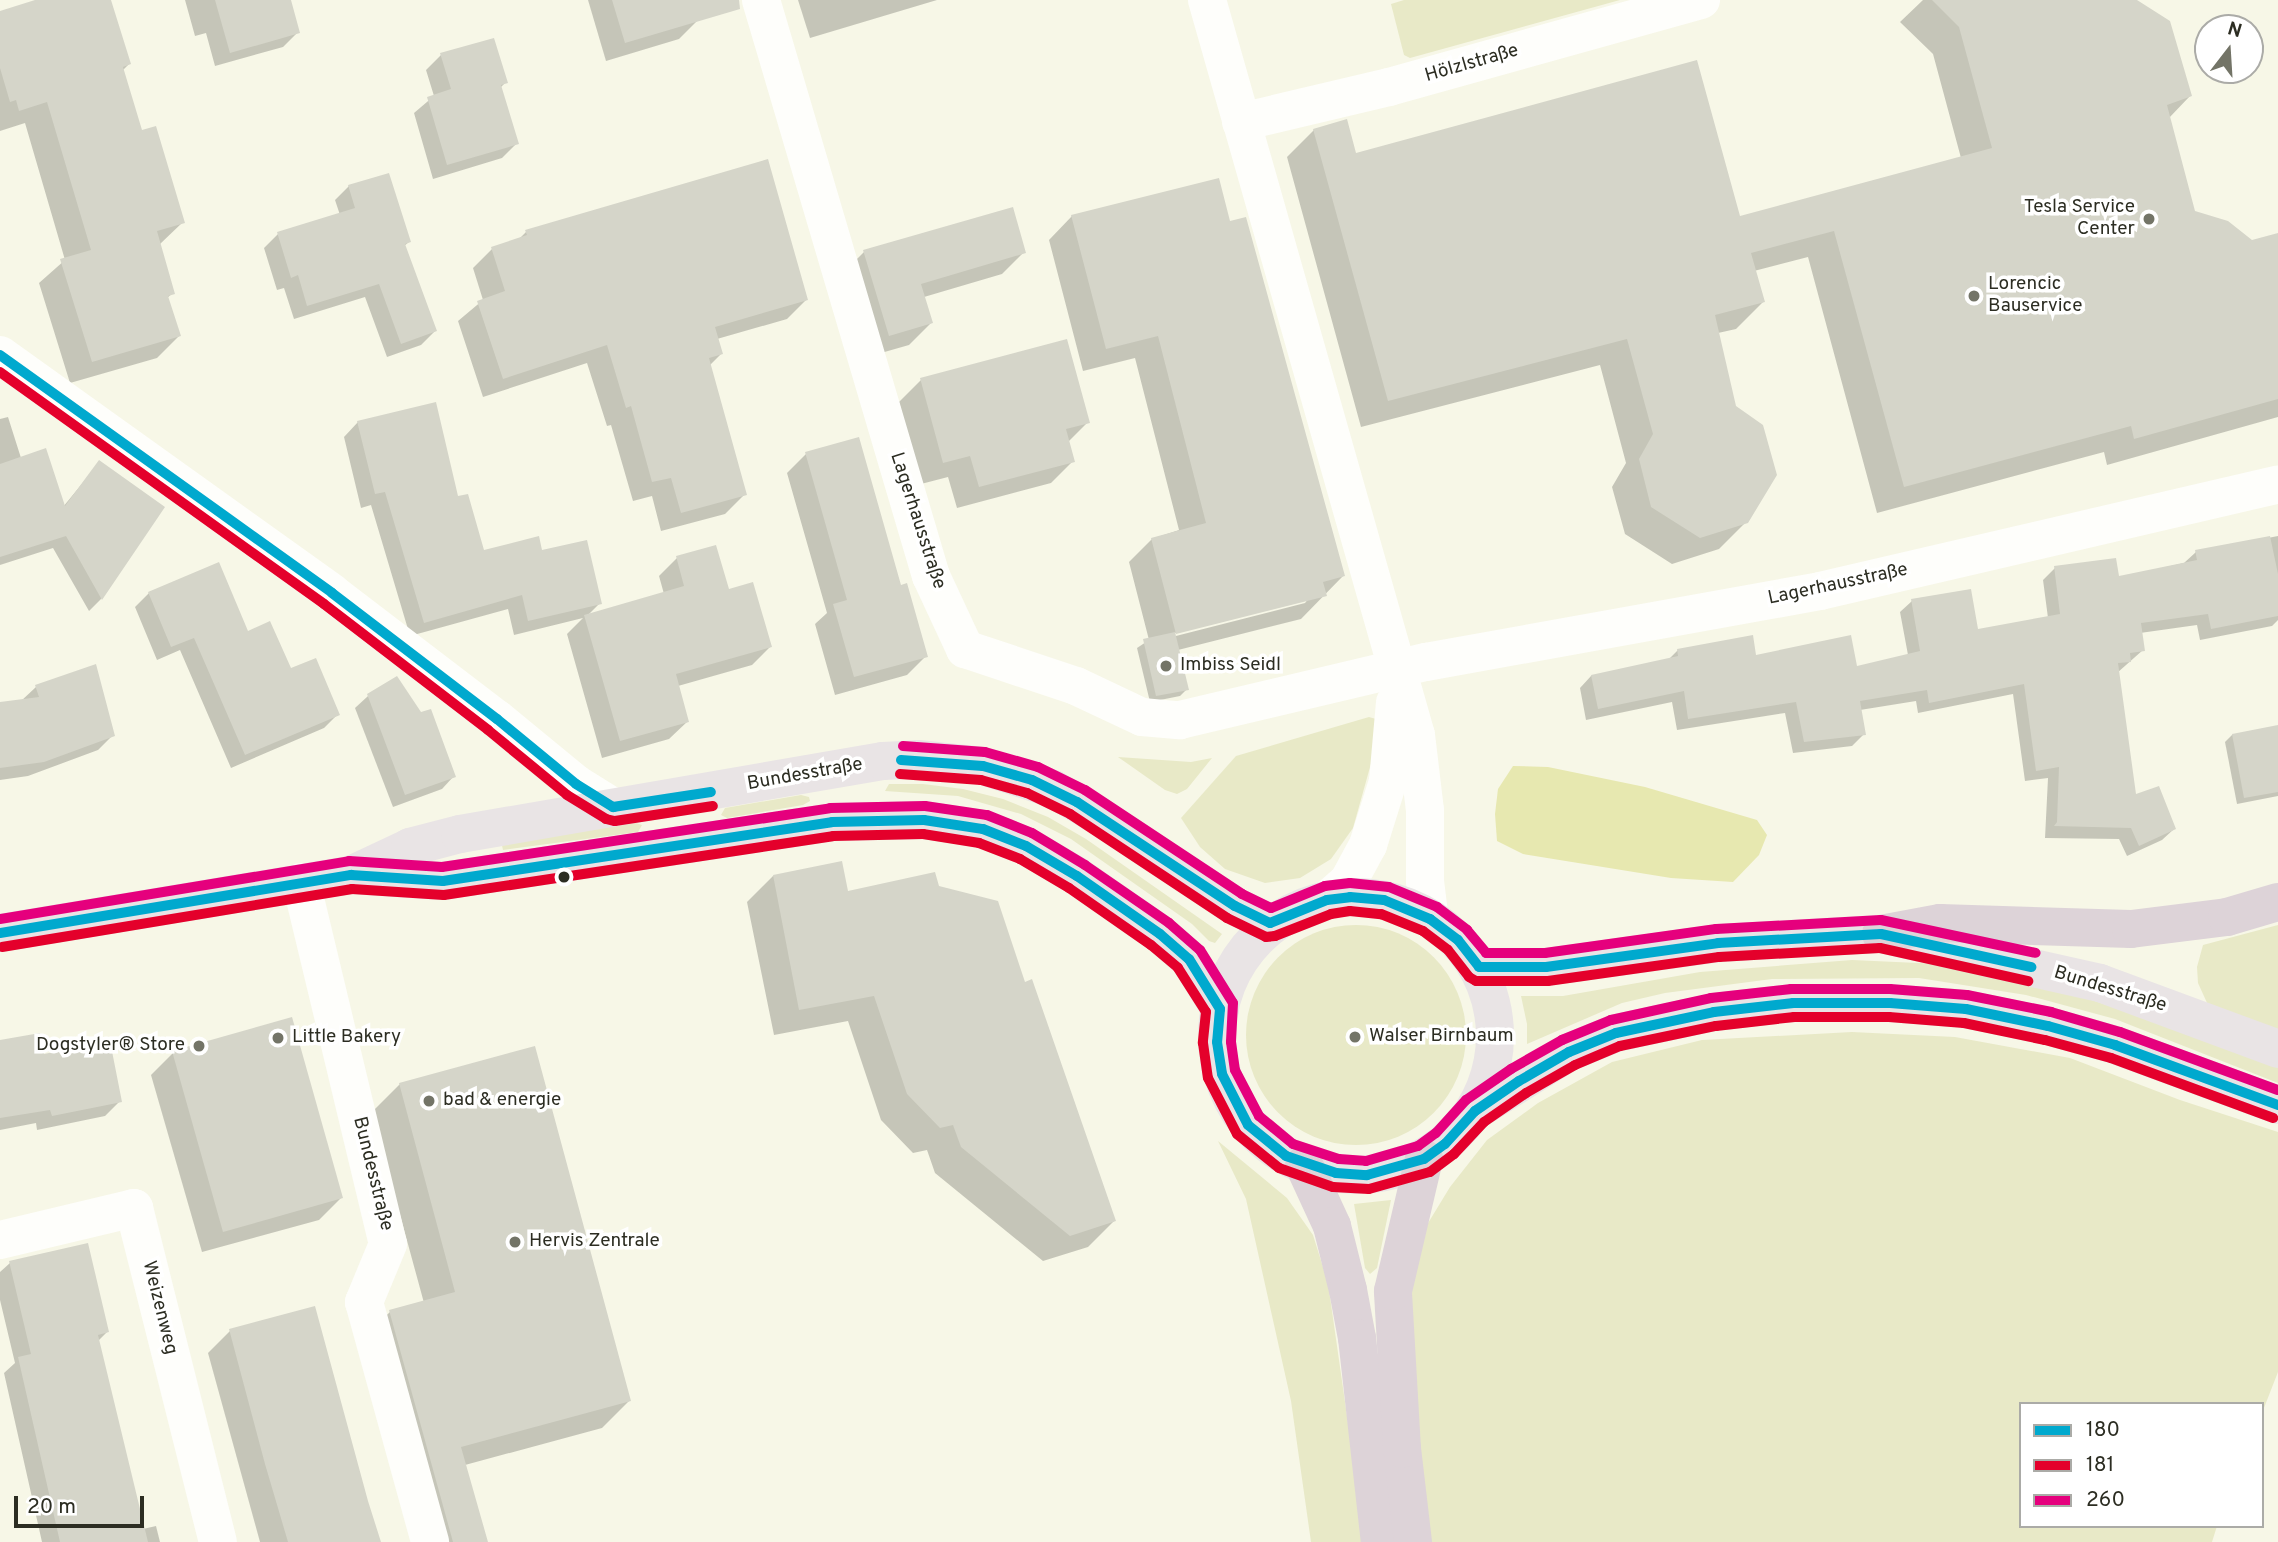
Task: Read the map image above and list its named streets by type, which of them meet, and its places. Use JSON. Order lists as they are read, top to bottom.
{
  "streets": {
    "main road": ["Bundesstraße"],
    "street": ["Hölzlstraße", "Lagerhausstraße", "Weizenweg"]
  },
  "places": [
    "Tesla Service Center",
    "Lorencic Bauservice",
    "Imbiss Seidl",
    "Walser Birnbaum",
    "Little Bakery",
    "Dogstyler® Store",
    "bad & energie",
    "Hervis Zentrale"
  ],
  "lines": ["transit line 180", "transit line 181", "transit line 260"],
  "legend": ["180", "181", "260"],
  "scale_bar": "20 m",
  "north": "top"
}
